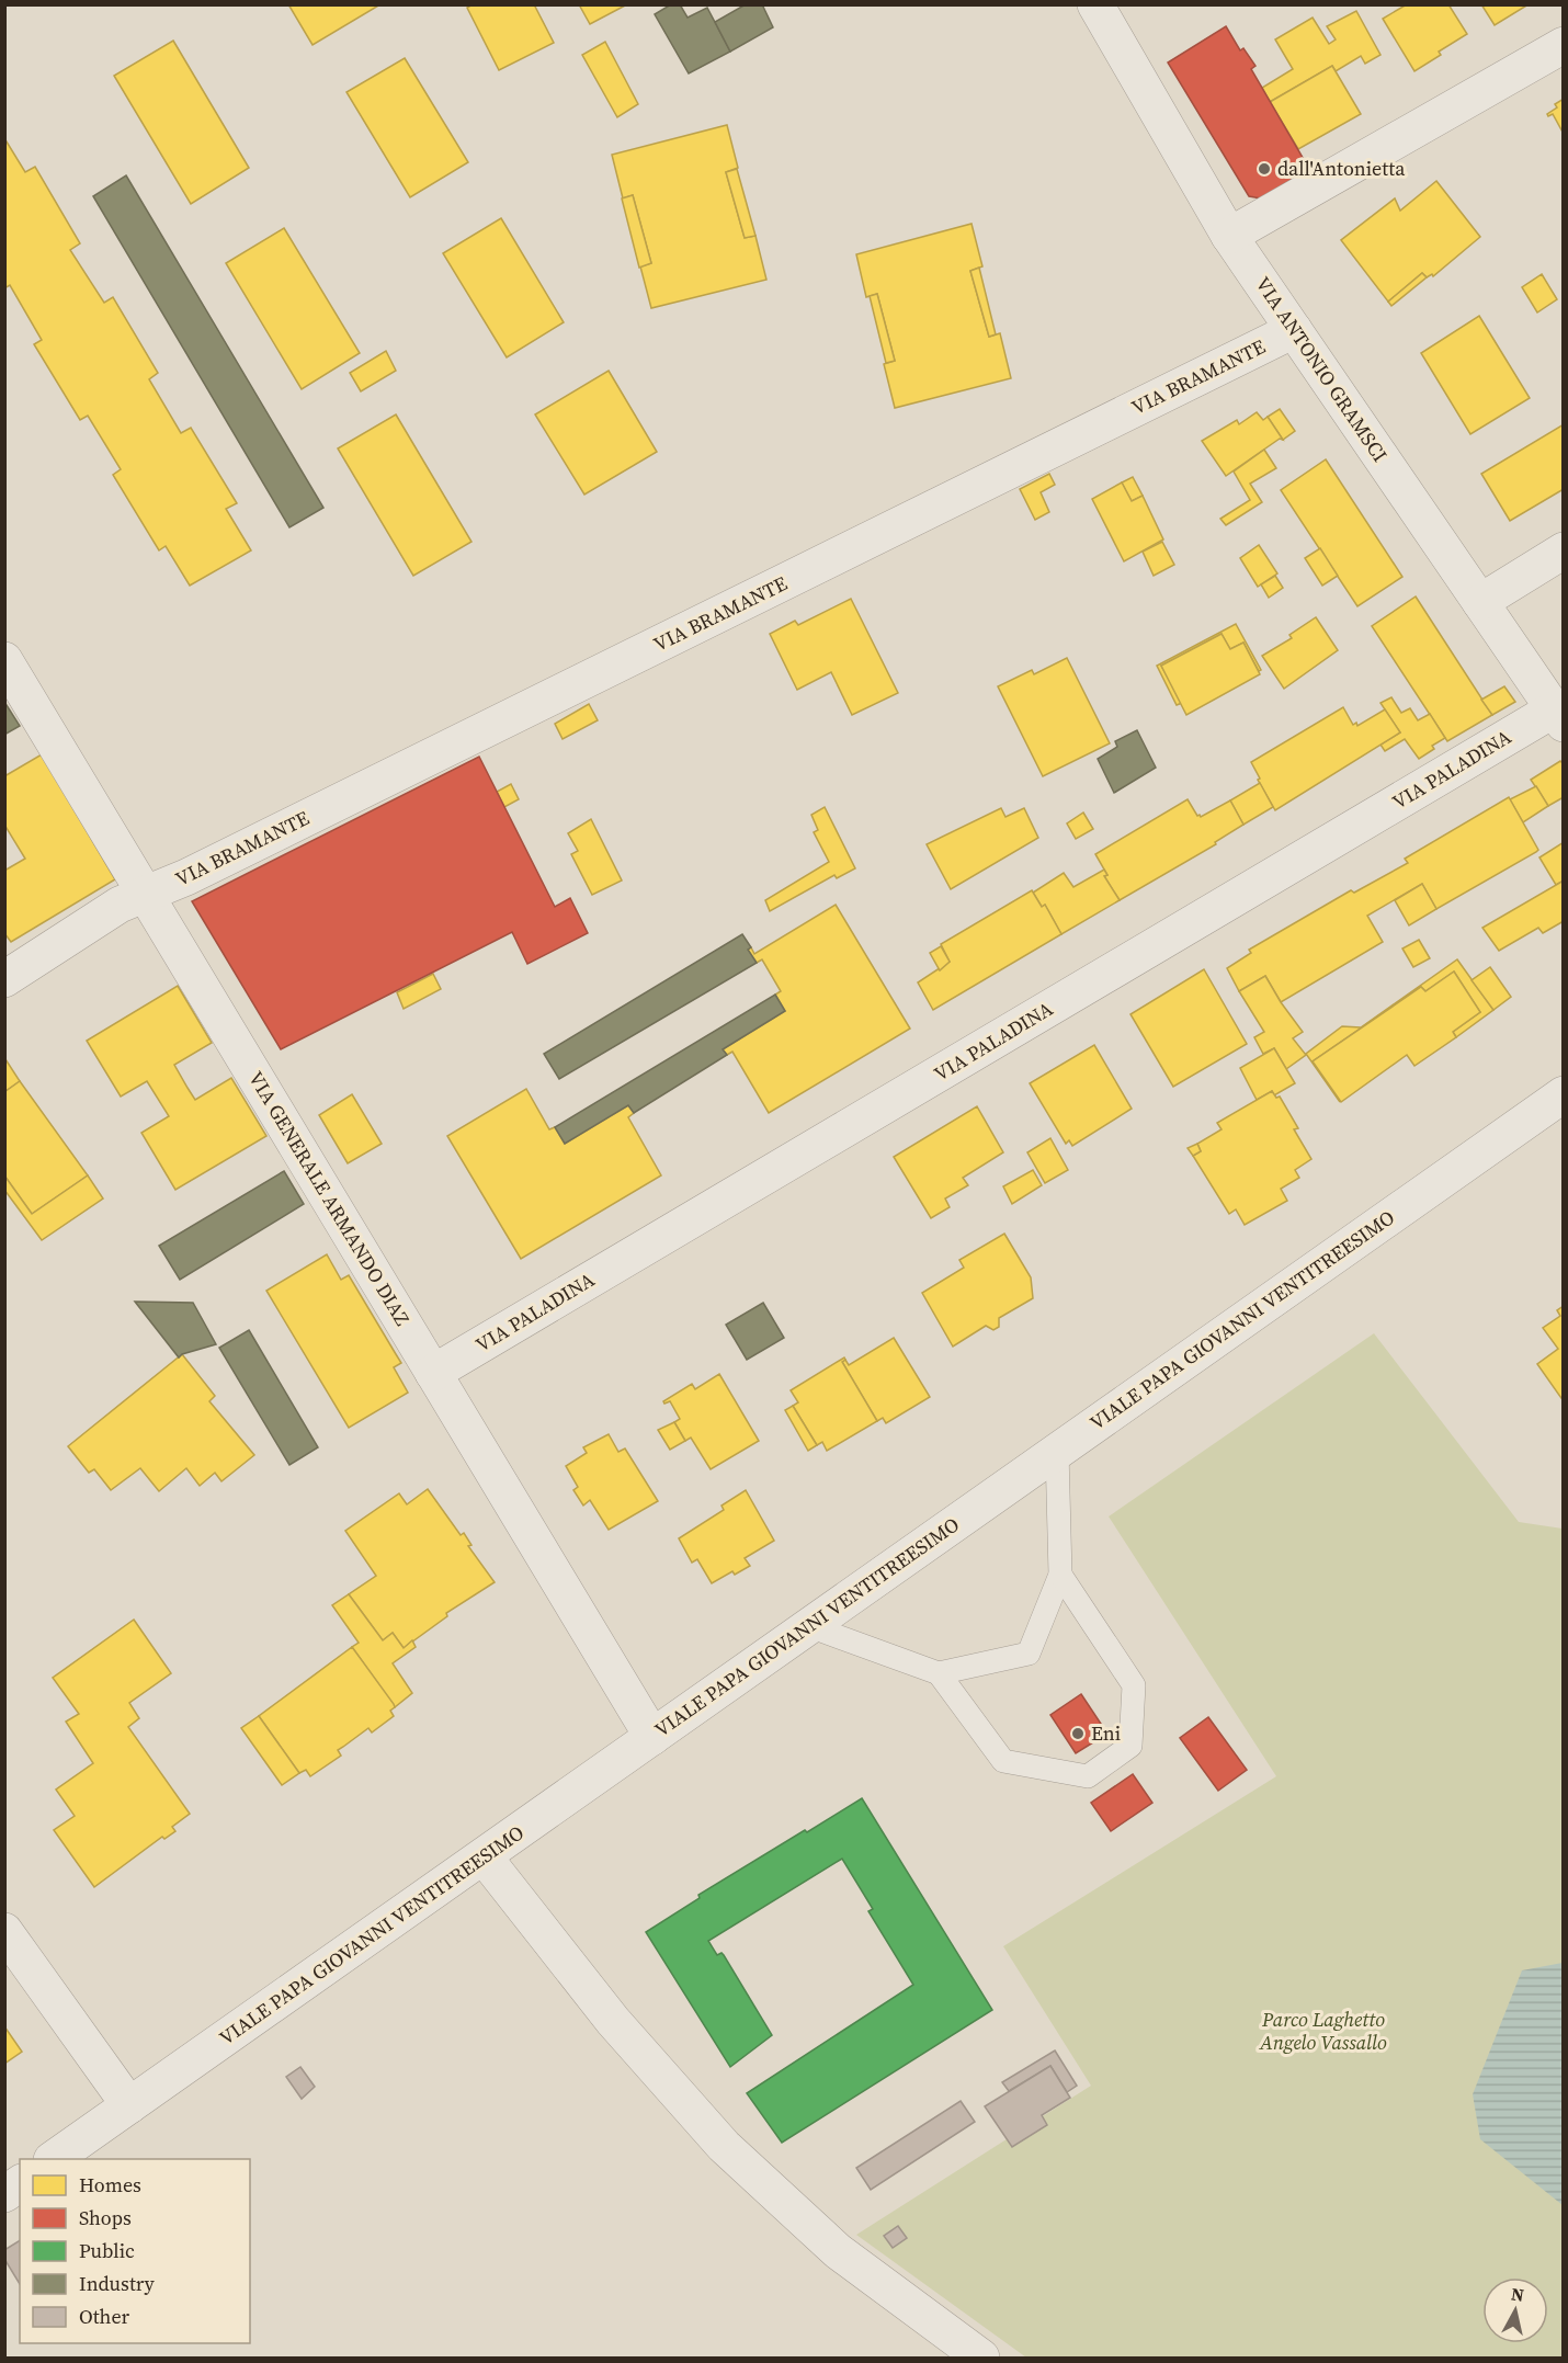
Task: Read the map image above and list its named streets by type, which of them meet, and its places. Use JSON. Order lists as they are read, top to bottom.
{
  "streets": {
    "street": [
      "VIA ANTONIO GRAMSCI",
      "VIA BRAMANTE",
      "VIA PALADINA",
      "VIA GENERALE ARMANDO DIAZ",
      "VIALE PAPA GIOVANNI VENTITREESIMO"
    ]
  },
  "crossings": [
    ["VIA ANTONIO GRAMSCI", "VIA BRAMANTE"],
    ["VIA ANTONIO GRAMSCI", "VIA PALADINA"],
    ["VIA BRAMANTE", "VIA GENERALE ARMANDO DIAZ"],
    ["VIA PALADINA", "VIA GENERALE ARMANDO DIAZ"],
    ["VIA GENERALE ARMANDO DIAZ", "VIALE PAPA GIOVANNI VENTITREESIMO"]
  ],
  "parks": ["Parco Laghetto Angelo Vassallo"],
  "places": ["dall'Antonietta", "Eni"],
  "legend": [
    "Homes",
    "Shops",
    "Public",
    "Industry",
    "Other"
  ],
  "north": "top"
}
